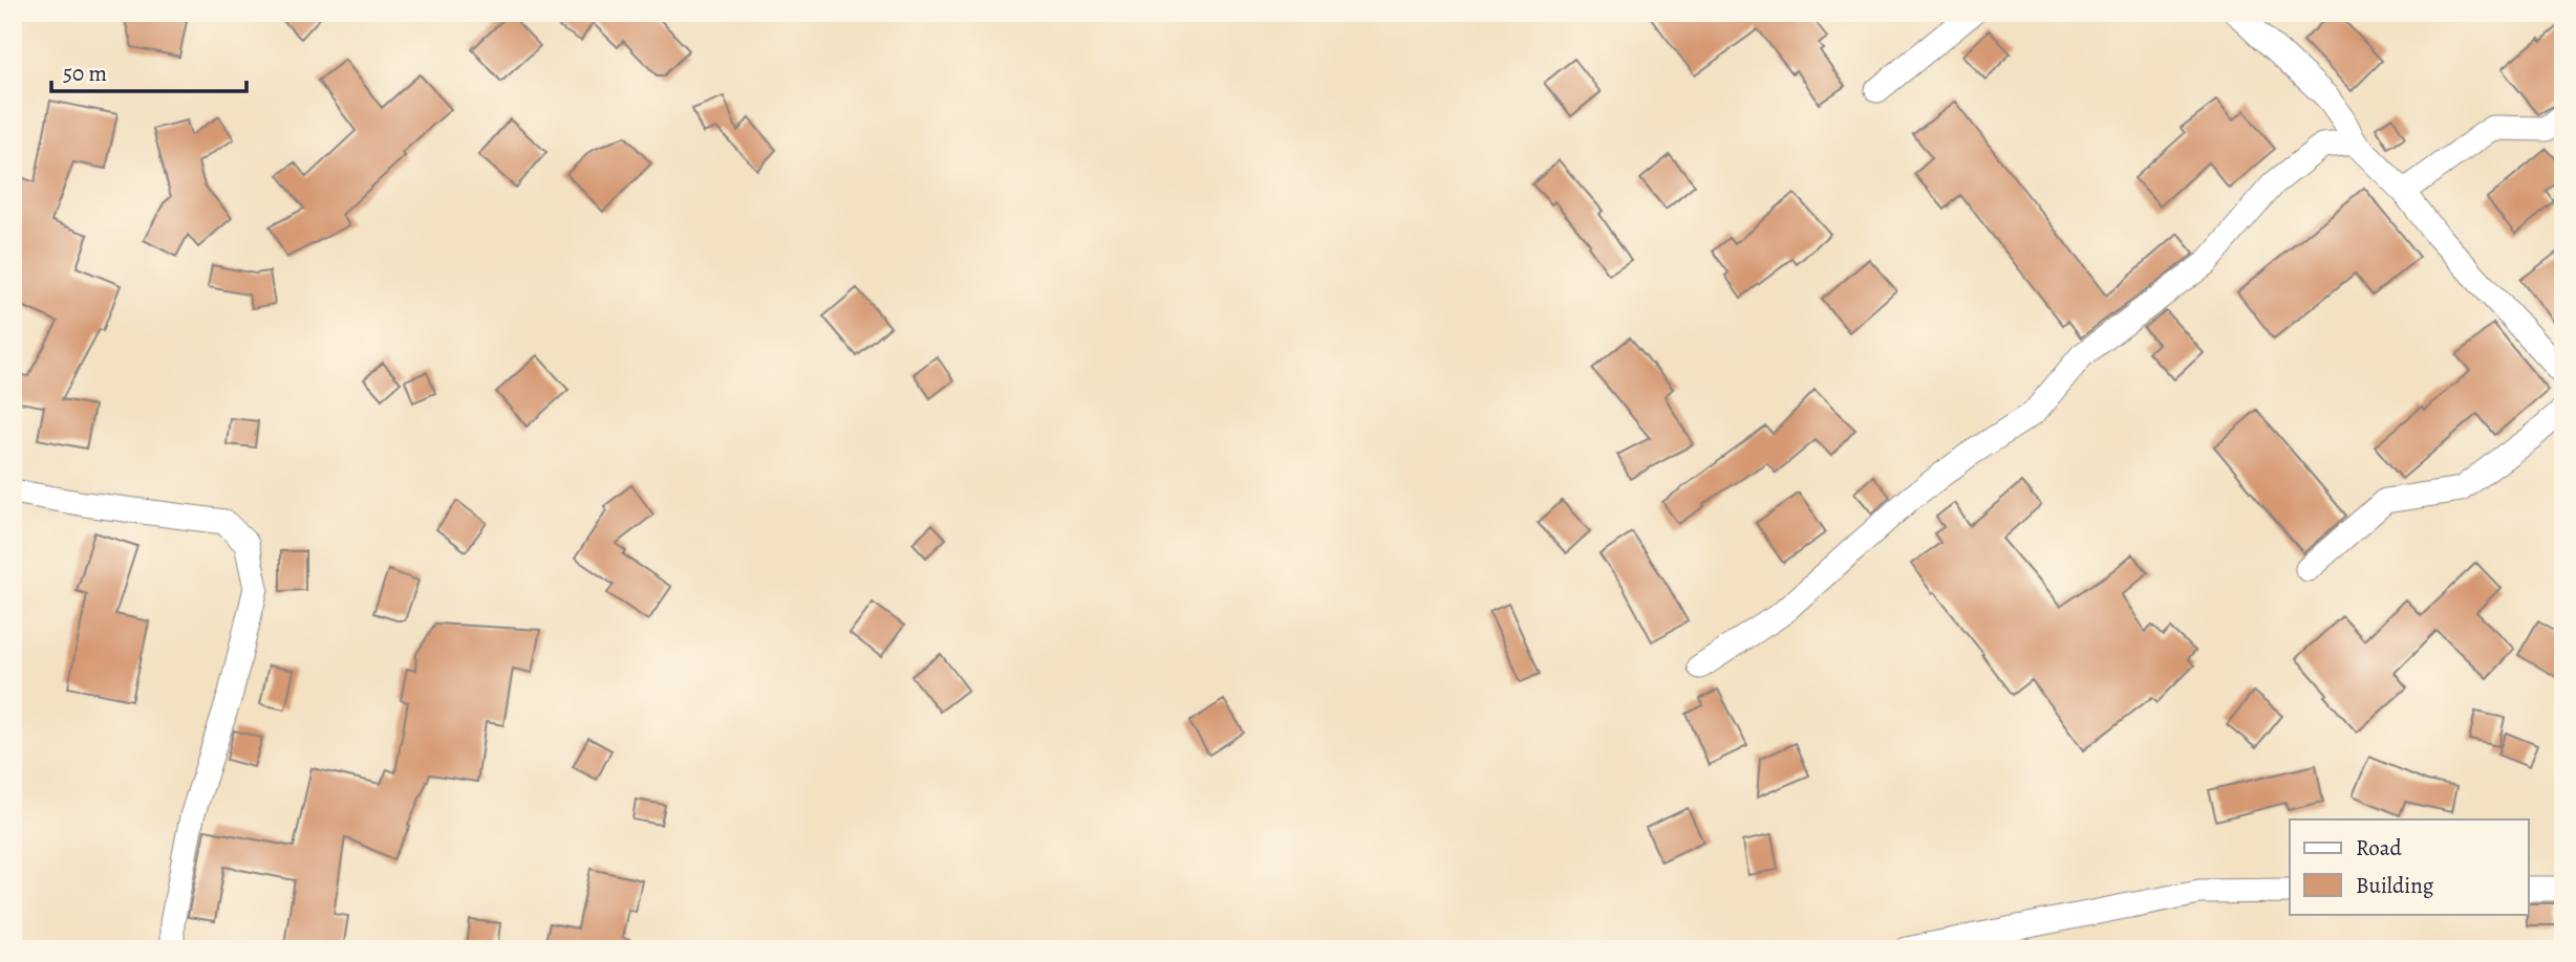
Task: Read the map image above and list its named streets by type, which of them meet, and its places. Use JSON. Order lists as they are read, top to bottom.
{
  "legend": ["Road", "Building"],
  "scale_bar": "50 m"
}
